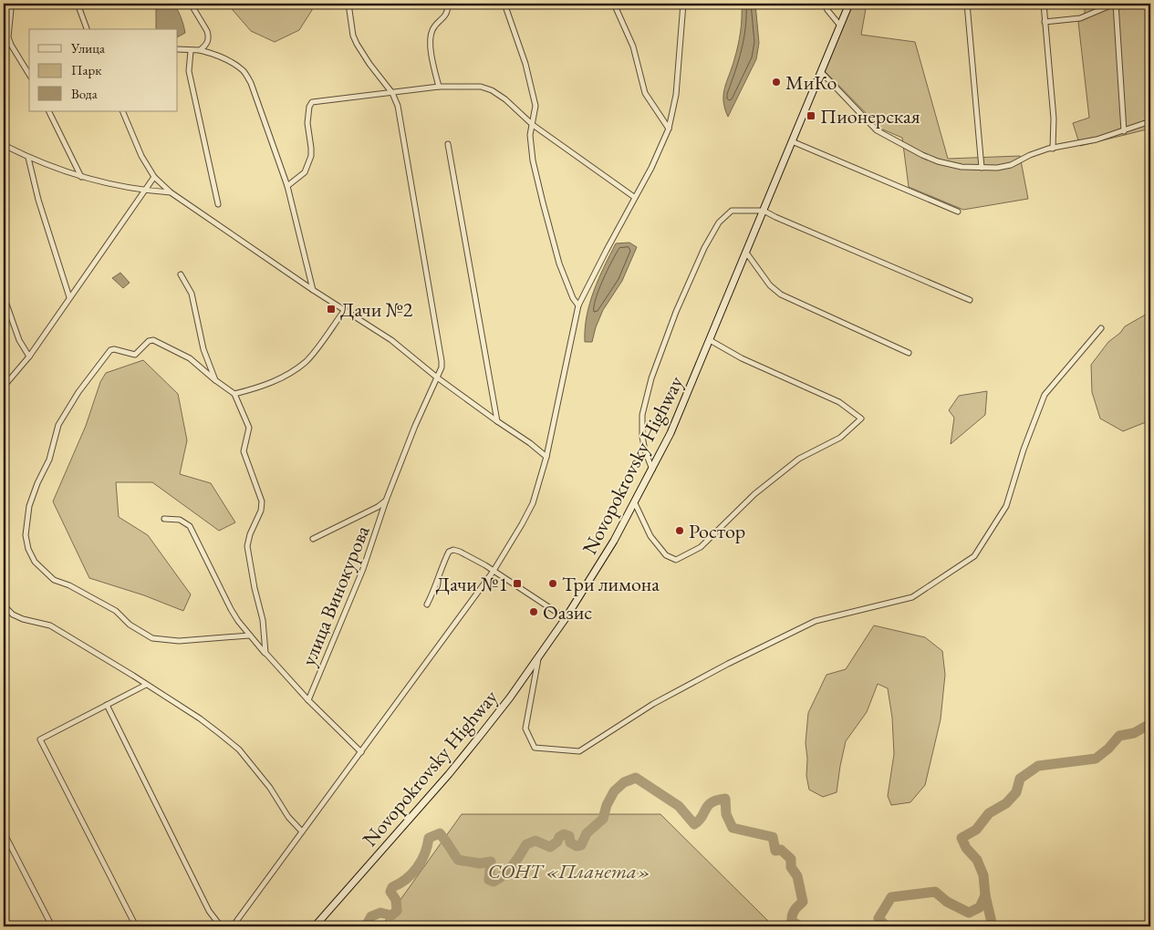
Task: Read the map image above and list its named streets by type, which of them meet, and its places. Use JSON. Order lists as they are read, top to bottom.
{
  "streets": {
    "main road": ["Novopokrovsky Highway"],
    "street": ["улица Винокурова"]
  },
  "parks": ["СОНТ «Планета»"],
  "places": {
    "other": [
      "МиКо",
      "Ростор",
      "Три лимона",
      "Оазис"
    ],
    "transit": ["Пионерская", "Дачи №2", "Дачи №1"]
  },
  "legend": ["Улица", "Парк", "Вода"]
}
